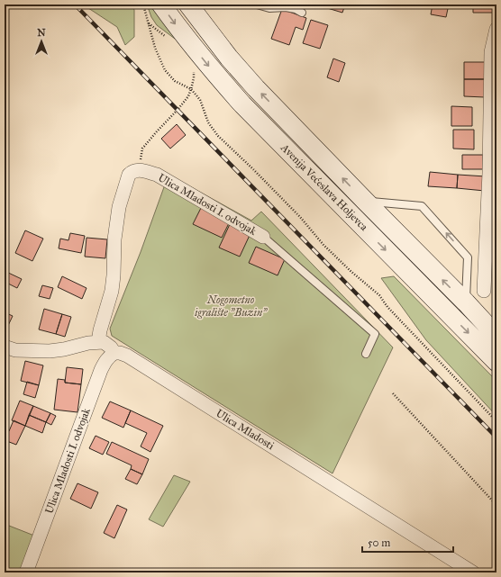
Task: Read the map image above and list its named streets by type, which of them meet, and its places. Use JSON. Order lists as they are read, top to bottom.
{
  "streets": {
    "main road": ["Avenija Većeslava Holjevca"],
    "street": ["Ulica Mladosti I. odvojak", "Ulica Mladosti"]
  },
  "crossings": [
    ["Ulica Mladosti I. odvojak", "Ulica Mladosti"]
  ],
  "parks": ["Nogometno igralište \"Buzin\""],
  "scale_bar": "50 m",
  "north": "top"
}
